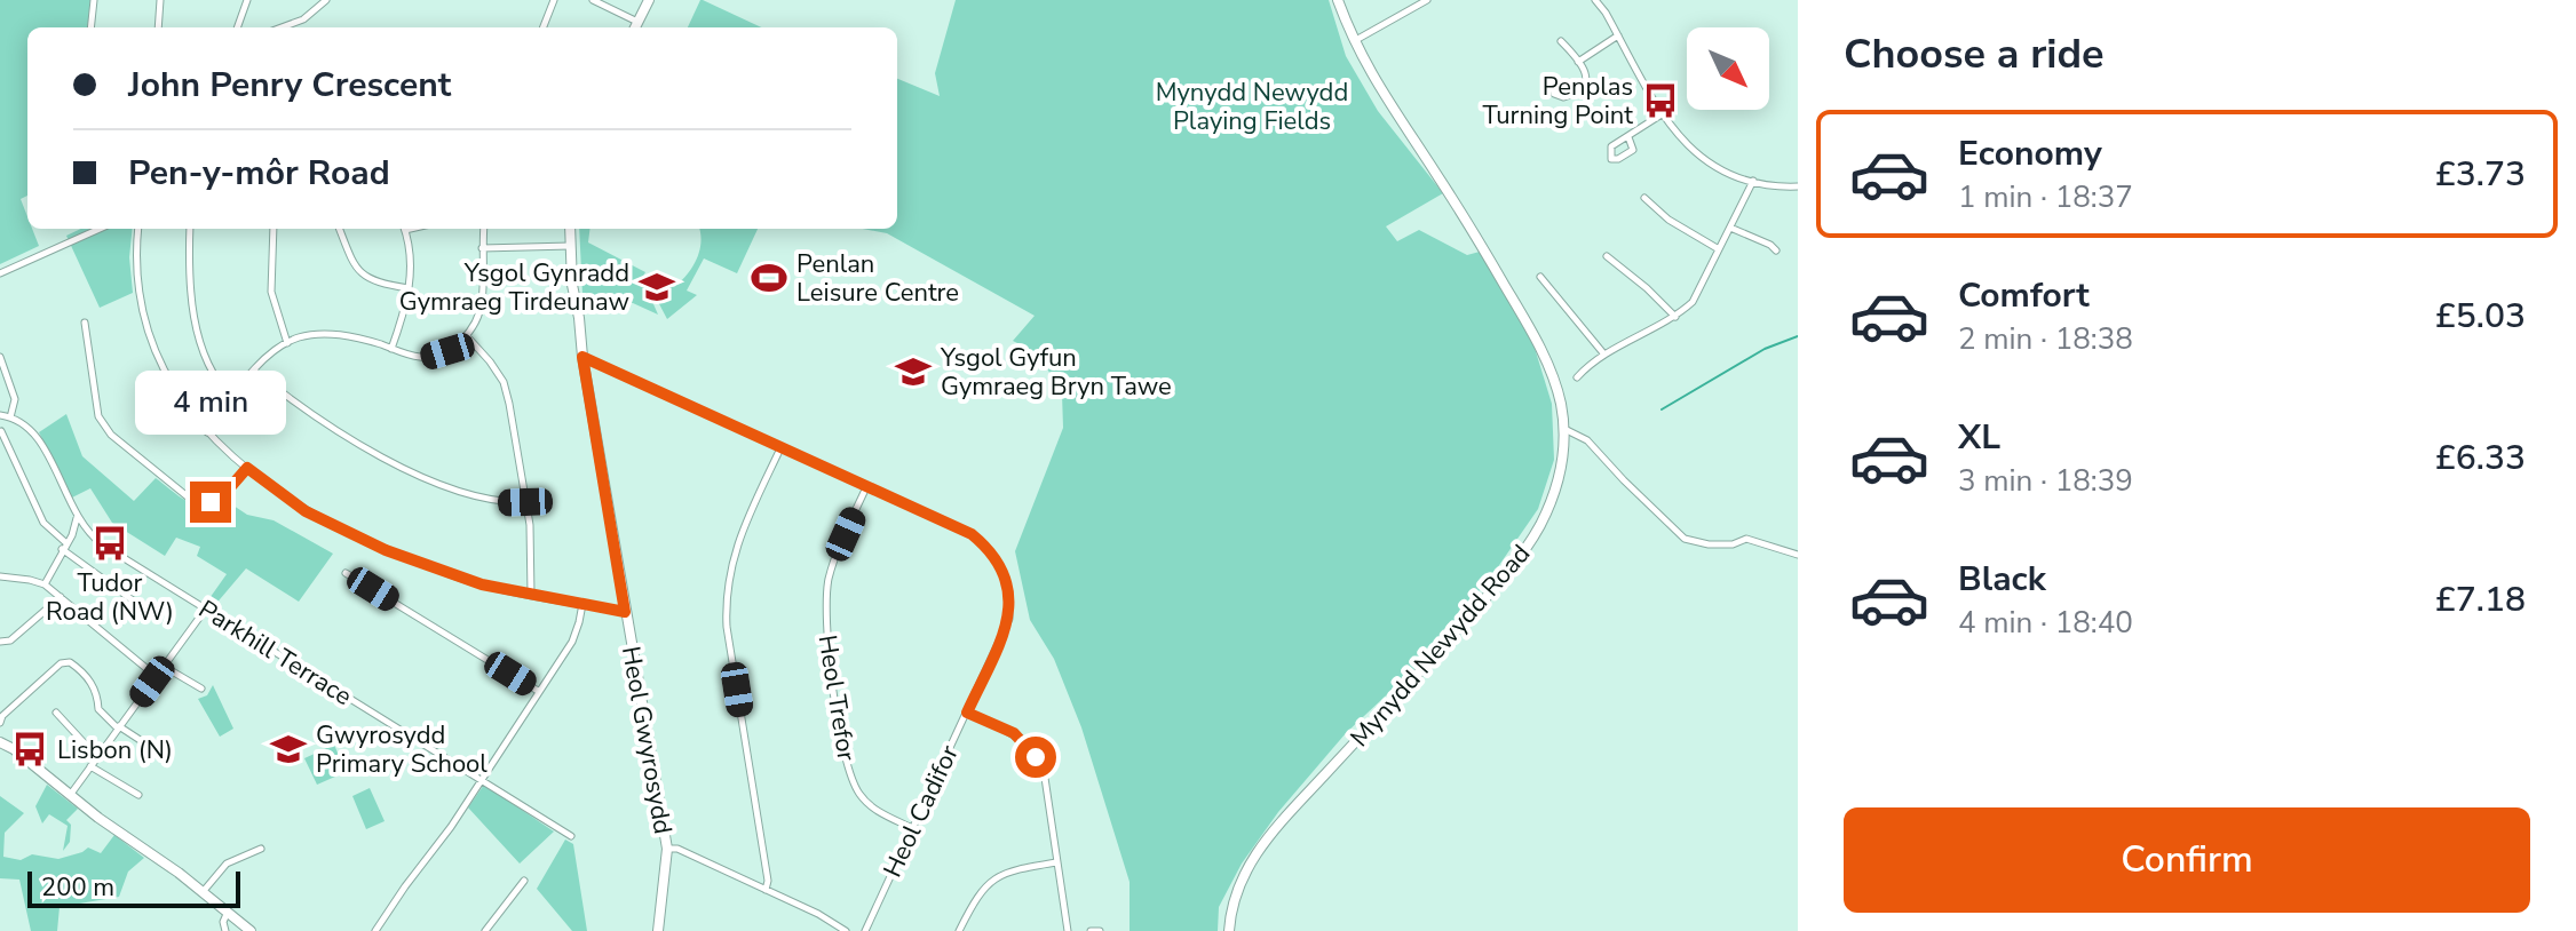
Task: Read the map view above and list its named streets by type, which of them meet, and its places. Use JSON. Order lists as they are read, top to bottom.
{
  "streets": {
    "street": [
      "Mynydd Newydd Road",
      "Parkhill Terrace",
      "Heol Trefor",
      "Heol Gwyrosydd",
      "Heol Cadifor"
    ]
  },
  "crossings": [
    ["Heol Trefor", "Heol Cadifor"],
    ["Heol Gwyrosydd", "Heol Cadifor"]
  ],
  "parks": ["Mynydd Newydd Playing Fields"],
  "places": {
    "bus stop": ["Penplas Turning Point", "Tudor Road (NW)", "Lisbon (N)"],
    "sports": ["Penlan Leisure Centre"],
    "school or university": ["Ysgol Gynradd Gymraeg Tirdeunaw", "Ysgol Gyfun Gymraeg Bryn Tawe", "Gwyrosydd Primary School"]
  },
  "scale_bar": "200 m",
  "north": "bottom right",
  "page": {
    "heading": "Choose a ride",
    "banner": ["John Penry Crescent", "Pen-y-môr Road"],
    "list": [
      {
        "name": "Economy",
        "note": "1 min · 18:37",
        "value": "£3.73"
      },
      {
        "name": "Comfort",
        "note": "2 min · 18:38",
        "value": "£5.03"
      },
      {
        "name": "XL",
        "note": "3 min · 18:39",
        "value": "£6.33"
      },
      {
        "name": "Black",
        "note": "4 min · 18:40",
        "value": "£7.18"
      }
    ],
    "bubble": "4 min",
    "buttons": "Confirm",
    "scale": "200 m"
  }
}
